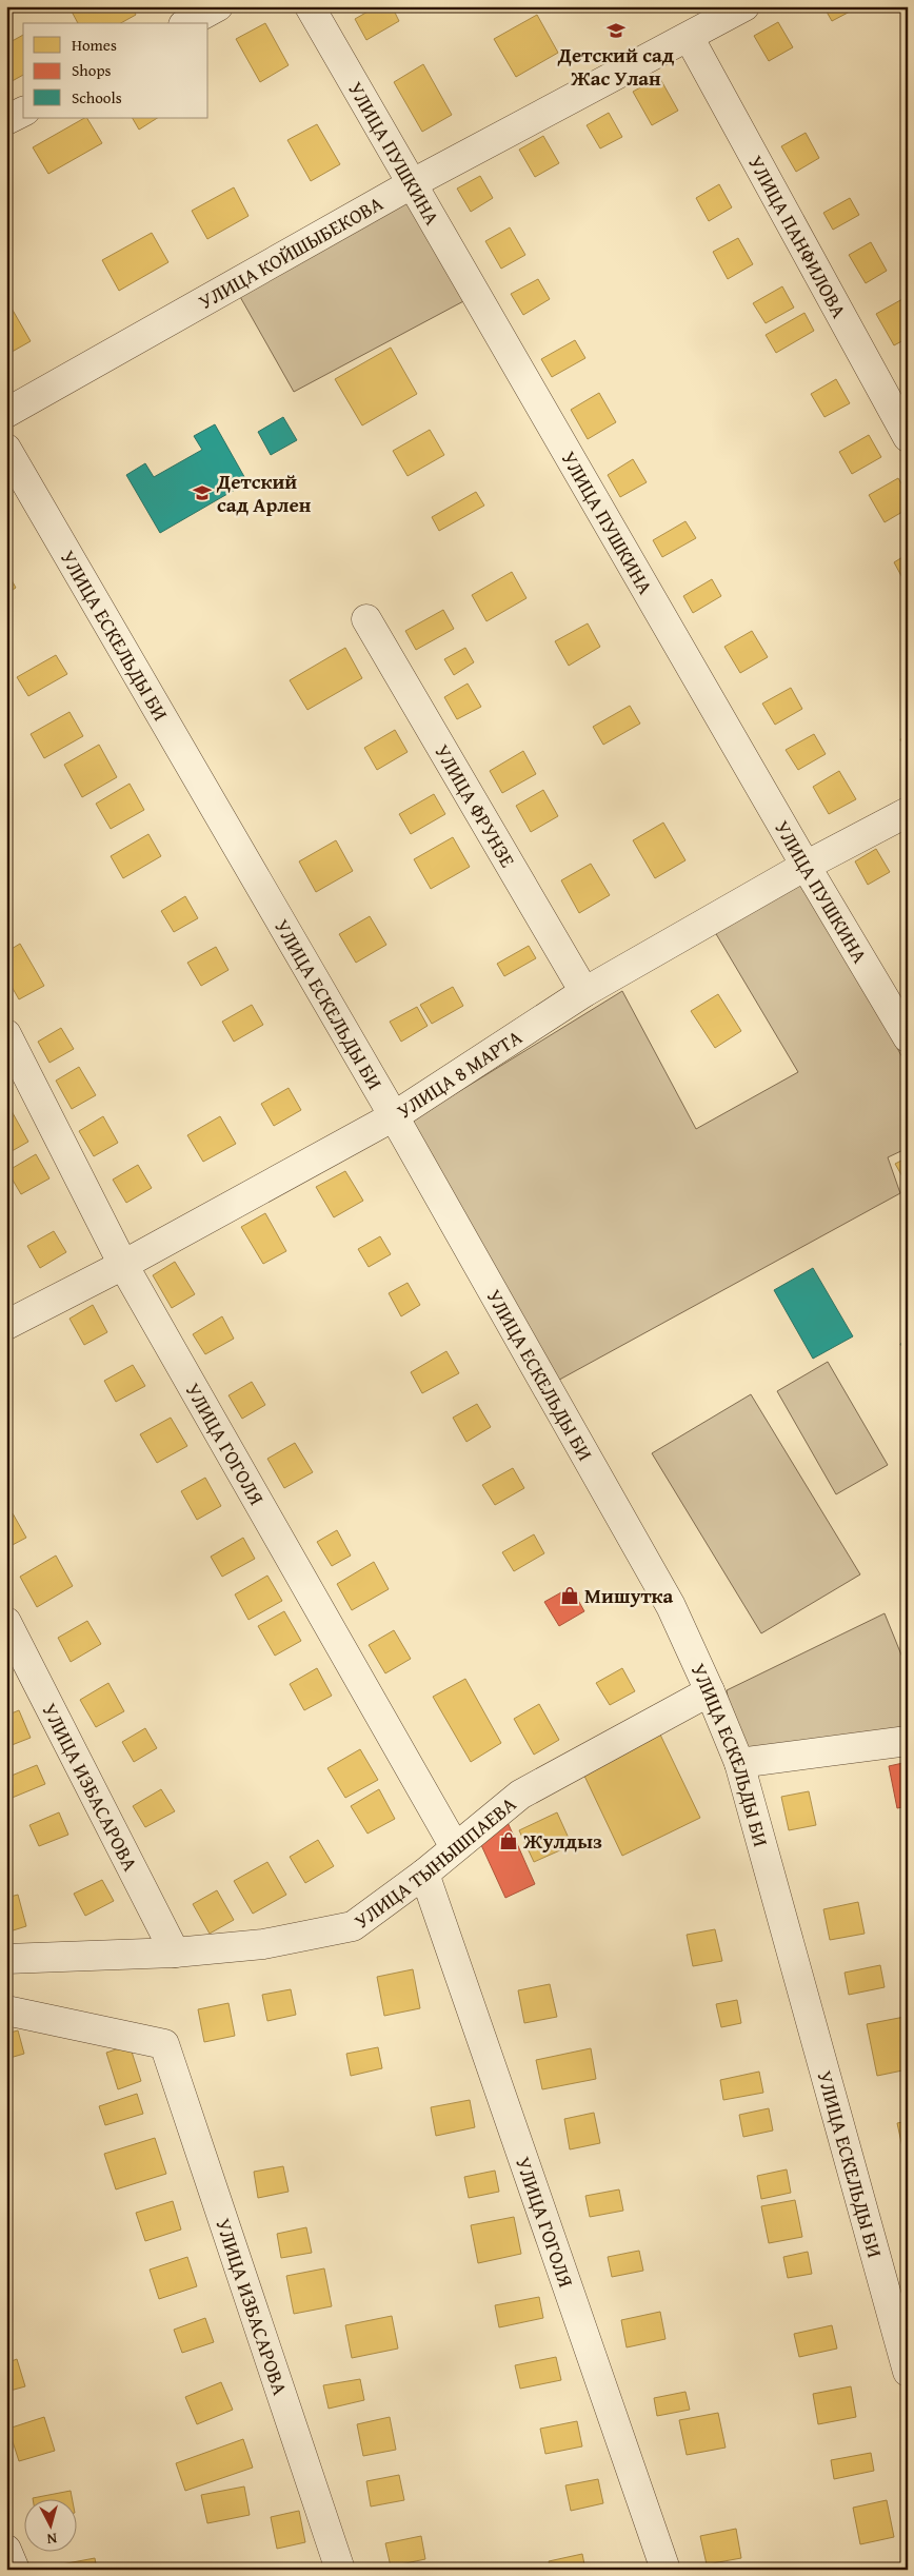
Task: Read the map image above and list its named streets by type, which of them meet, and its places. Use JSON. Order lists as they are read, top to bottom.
{
  "streets": {
    "street": [
      "УЛИЦА ПУШКИНА",
      "УЛИЦА ПАНФИЛОВА",
      "УЛИЦА КОЙШЫБЕКОВА",
      "УЛИЦА ЕСКЕЛЬДЫ БИ",
      "УЛИЦА ФРУНЗЕ",
      "УЛИЦА 8 МАРТА",
      "УЛИЦА ГОГОЛЯ",
      "УЛИЦА ИЗБАСАРОВА",
      "УЛИЦА ТЫНЫШПАЕВА"
    ]
  },
  "crossings": [
    ["УЛИЦА ПУШКИНА", "УЛИЦА КОЙШЫБЕКОВА"],
    ["УЛИЦА ПУШКИНА", "УЛИЦА 8 МАРТА"],
    ["УЛИЦА ПАНФИЛОВА", "УЛИЦА КОЙШЫБЕКОВА"],
    ["УЛИЦА ЕСКЕЛЬДЫ БИ", "УЛИЦА 8 МАРТА"],
    ["УЛИЦА ЕСКЕЛЬДЫ БИ", "УЛИЦА ТЫНЫШПАЕВА"],
    ["УЛИЦА ФРУНЗЕ", "УЛИЦА 8 МАРТА"],
    ["УЛИЦА 8 МАРТА", "УЛИЦА ГОГОЛЯ"],
    ["УЛИЦА ГОГОЛЯ", "УЛИЦА ТЫНЫШПАЕВА"],
    ["УЛИЦА ИЗБАСАРОВА", "УЛИЦА ТЫНЫШПАЕВА"]
  ],
  "places": {
    "school or university": ["Детский сад Жас Улан", "Детский сад Арлен"],
    "shop": ["Мишутка", "Жулдыз"]
  },
  "legend": ["Homes", "Shops", "Schools"],
  "north": "bottom"
}
